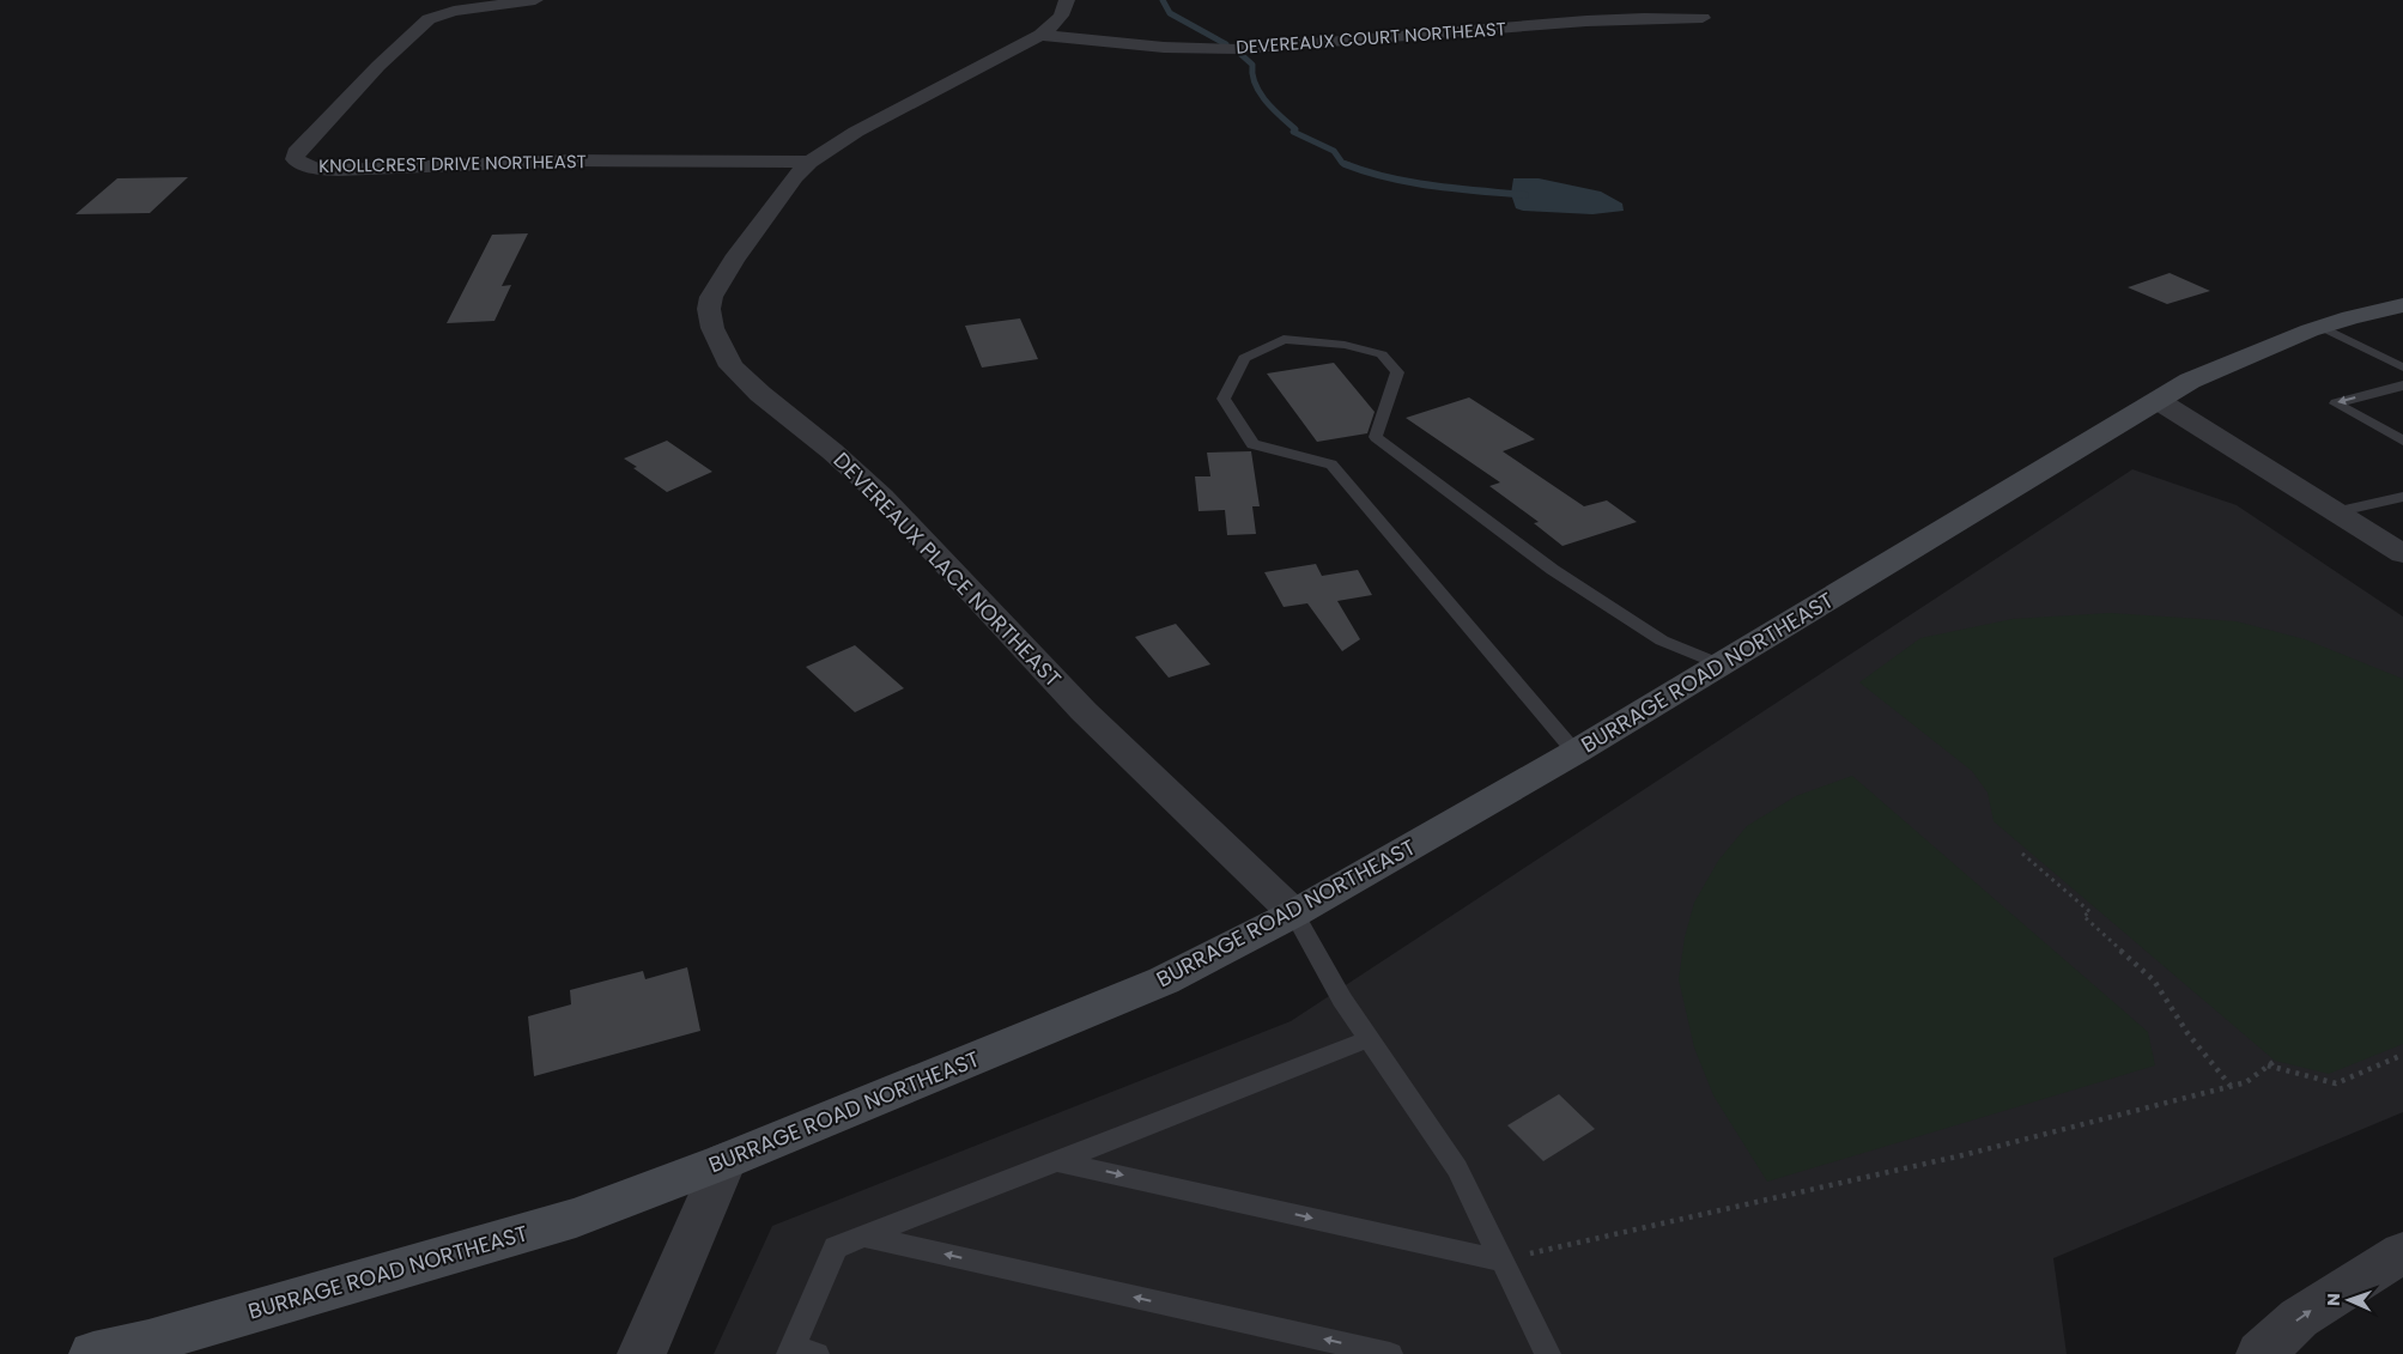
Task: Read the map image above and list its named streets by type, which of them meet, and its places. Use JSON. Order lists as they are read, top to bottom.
{
  "streets": {
    "street": [
      "DEVEREAUX COURT NORTHEAST",
      "KNOLLCREST DRIVE NORTHEAST",
      "DEVEREAUX PLACE NORTHEAST",
      "BURRAGE ROAD NORTHEAST"
    ]
  },
  "crossings": [
    ["DEVEREAUX COURT NORTHEAST", "DEVEREAUX PLACE NORTHEAST"],
    ["KNOLLCREST DRIVE NORTHEAST", "DEVEREAUX PLACE NORTHEAST"],
    ["DEVEREAUX PLACE NORTHEAST", "BURRAGE ROAD NORTHEAST"]
  ],
  "north": "left"
}
